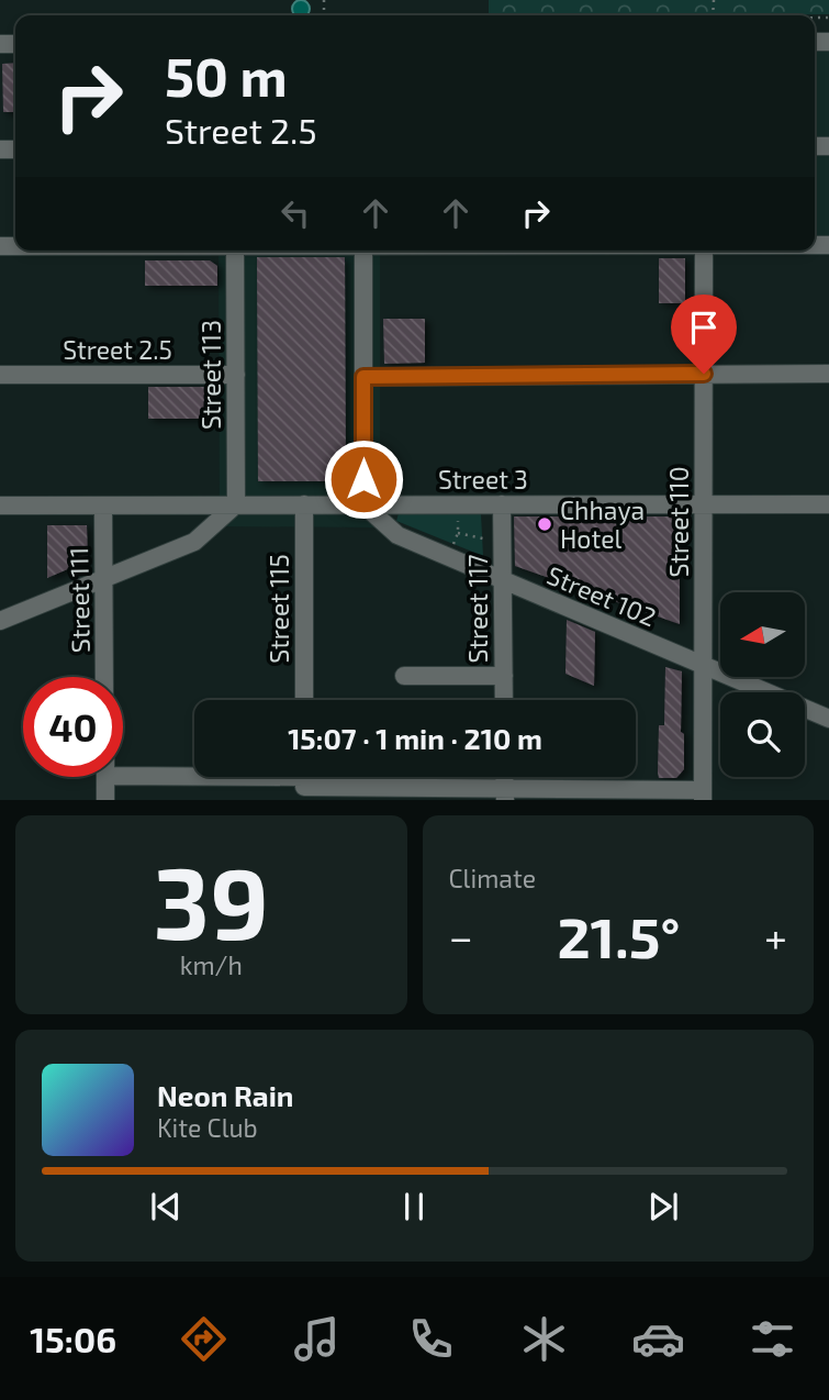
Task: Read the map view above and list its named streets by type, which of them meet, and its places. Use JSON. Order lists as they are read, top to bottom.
{
  "streets": {
    "street": [
      "Street 2.5",
      "Street 113",
      "Street 3",
      "Street 110",
      "Street 102",
      "Street 111",
      "Street 115",
      "Street 117"
    ]
  },
  "crossings": [
    ["Street 2.5", "Street 113"],
    ["Street 113", "Street 3"],
    ["Street 3", "Street 110"],
    ["Street 3", "Street 102"],
    ["Street 3", "Street 111"],
    ["Street 3", "Street 115"],
    ["Street 3", "Street 117"],
    ["Street 110", "Street 102"],
    ["Street 102", "Street 117"]
  ],
  "places": ["Chhaya Hotel"],
  "north": "left",
  "page": {
    "turn": ["50 m", "Street 2.5"],
    "limit": "40",
    "trip": "15:07 · 1 min · 210 m",
    "tile": [
      ["39", "km/h"],
      "Climate"
    ],
    "heat": ["−", "21.5°", "+"],
    "song": ["Neon Rain", "Kite Club"],
    "tabs": "15:06"
  }
}
